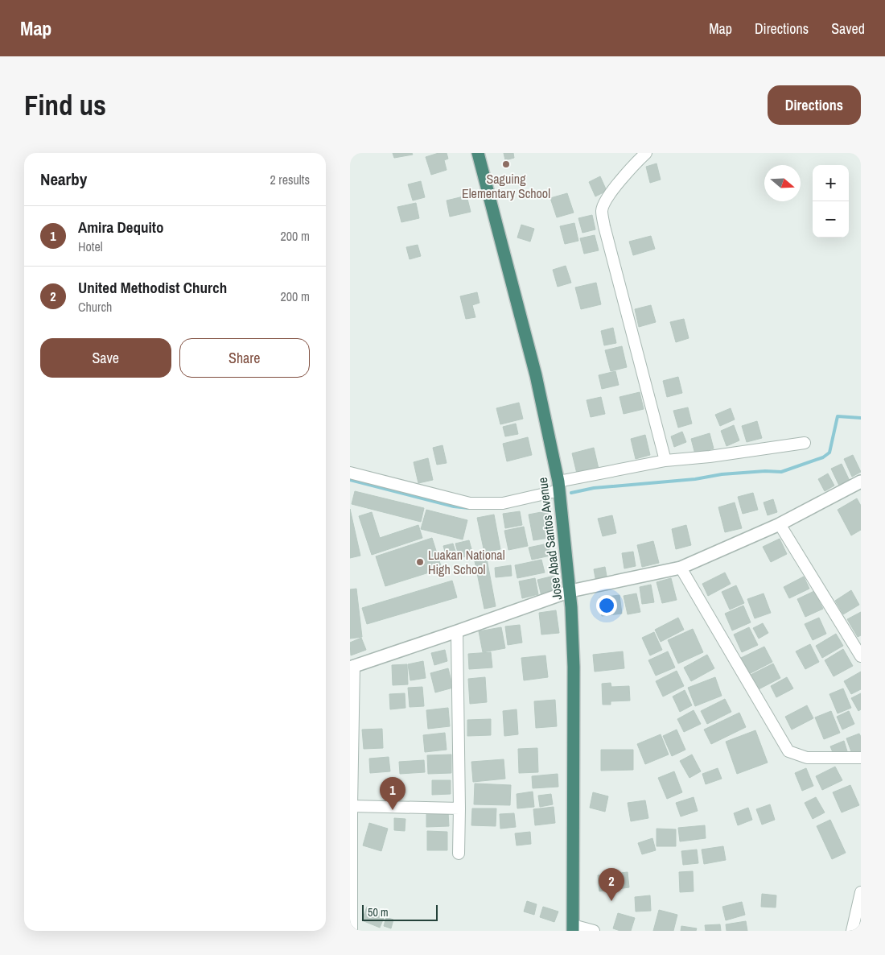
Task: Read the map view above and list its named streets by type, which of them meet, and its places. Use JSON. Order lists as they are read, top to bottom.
{
  "streets": {
    "highway": ["Jose Abad Santos Avenue"]
  },
  "places": ["Saguing Elementary School", "Luakan National High School"],
  "scale_bar": "50 m",
  "north": "right",
  "page": {
    "header": "Map",
    "nav": ["Map", "Directions", "Saved"],
    "buttons": [
      "Directions",
      ["Save", "Share"]
    ],
    "title": "Find us",
    "heading": ["Nearby", "2 results"],
    "map_buttons": ["+", "−"],
    "list": [
      {
        "mark": "1",
        "name": "Amira Dequito",
        "note": "Hotel",
        "value": "200 m"
      },
      {
        "mark": "2",
        "name": "United Methodist Church",
        "note": "Church",
        "value": "200 m"
      }
    ],
    "pins": ["1", "2"],
    "scale": "50 m"
  }
}
